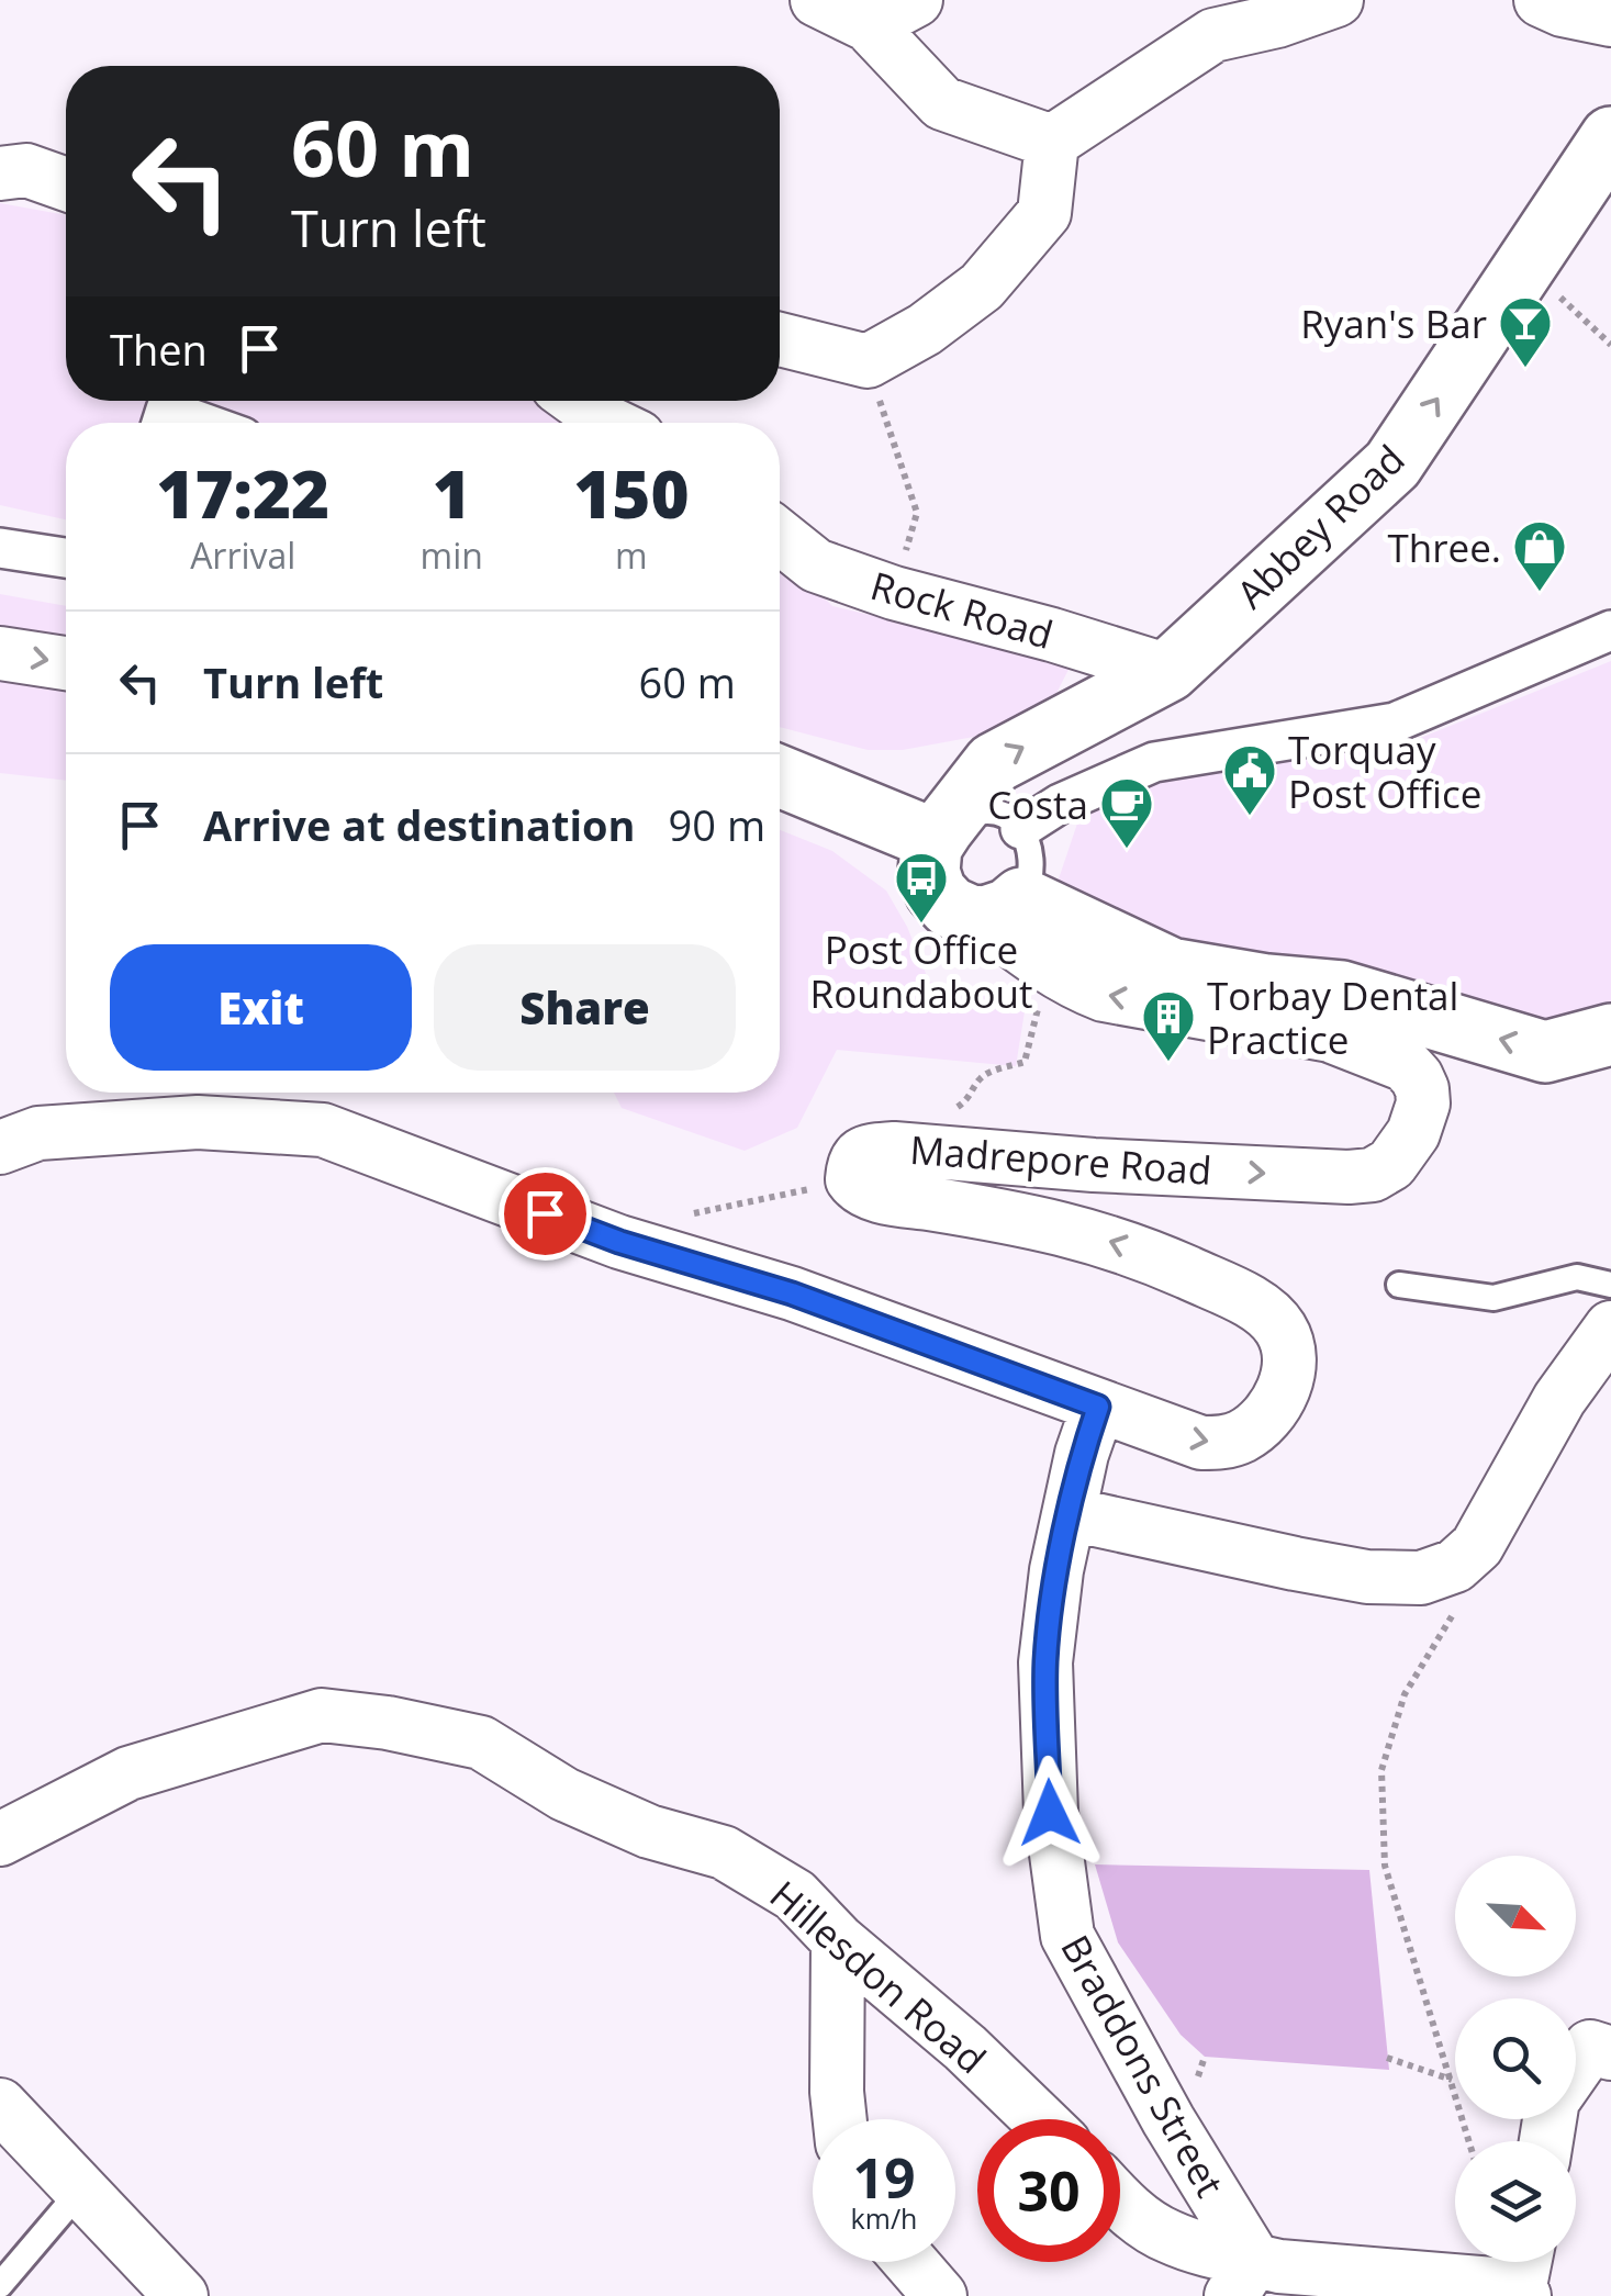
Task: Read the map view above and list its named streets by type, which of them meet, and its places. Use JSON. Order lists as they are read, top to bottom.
{
  "streets": {
    "street": [
      "Abbey Road",
      "Rock Road",
      "Madrepore Road",
      "Hillesdon Road",
      "Braddons Street"
    ]
  },
  "crossings": [
    ["Abbey Road", "Rock Road"],
    ["Abbey Road", "Madrepore Road"],
    ["Madrepore Road", "Braddons Street"]
  ],
  "places": {
    "bar": ["Ryan's Bar"],
    "shop": ["Three."],
    "public building": ["Torquay Post Office"],
    "cafe": ["Costa"],
    "bus stop": ["Post Office Roundabout"],
    "building": ["Torbay Dental Practice"]
  },
  "north": "bottom right",
  "page": {
    "turn": ["60 m", "Turn left"],
    "then": "Then",
    "eta": [
      "17:22",
      "Arrival",
      "1",
      "min",
      "150",
      "m"
    ],
    "list": [
      {
        "name": "Turn left",
        "value": "60 m"
      },
      {
        "name": "Arrive at destination",
        "value": "90 m"
      }
    ],
    "buttons": ["Exit", "Share"],
    "speed": "19 km/h",
    "limit": "30"
  }
}
